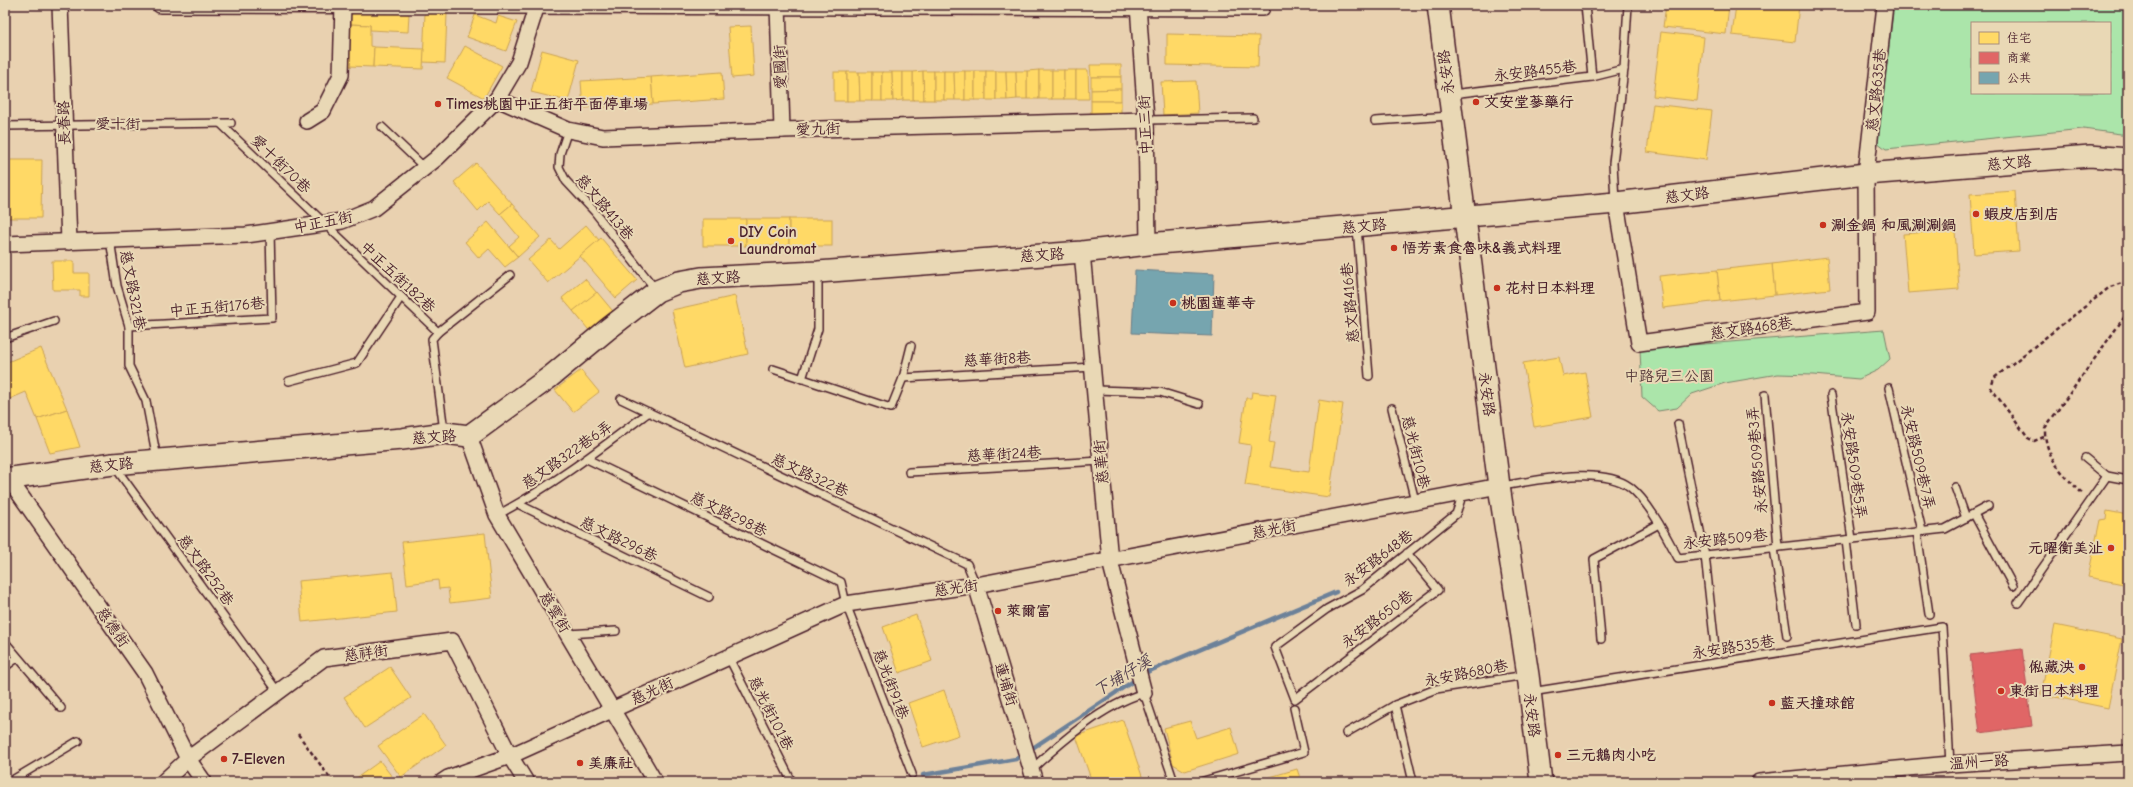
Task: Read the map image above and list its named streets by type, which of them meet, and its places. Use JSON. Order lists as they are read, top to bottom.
{
  "streets": {
    "street": [
      "愛國街",
      "永安路",
      "慈文路635巷",
      "長春路",
      "中正三街",
      "愛九街",
      "慈文路",
      "中正五街",
      "慈文路468巷",
      "慈華街",
      "慈光街",
      "慈雲街",
      "慈德街",
      "慈祥街",
      "蓮埔街",
      "溫州一路"
    ],
    "lane": [
      "永安路455巷",
      "愛十街",
      "愛十街70巷",
      "慈文路413巷",
      "中正五街182巷",
      "慈文路321巷",
      "慈文路416巷",
      "中正五街176巷",
      "慈華街8巷",
      "慈光街10巷",
      "慈華街24巷",
      "慈文路322巷6弄",
      "永安路509巷7弄",
      "永安路509巷3弄",
      "永安路509巷5弄",
      "慈文路322巷",
      "慈文路298巷",
      "慈文路296巷",
      "永安路509巷",
      "永安路648巷",
      "慈文路252巷",
      "永安路650巷",
      "永安路535巷",
      "永安路680巷",
      "慈光街91巷",
      "慈光街101巷"
    ]
  },
  "crossings": [
    ["愛國街", "愛九街"],
    ["永安路455巷", "永安路"],
    ["永安路", "慈文路"],
    ["永安路", "慈光街"],
    ["永安路", "永安路509巷"],
    ["永安路", "永安路535巷"],
    ["永安路", "永安路680巷"],
    ["慈文路635巷", "慈文路"],
    ["慈文路635巷", "慈文路468巷"],
    ["長春路", "愛十街"],
    ["長春路", "中正五街"],
    ["愛十街", "愛十街70巷"],
    ["中正三街", "愛九街"],
    ["中正三街", "慈文路"],
    ["愛九街", "慈文路413巷"],
    ["愛九街", "中正五街"],
    ["慈文路", "慈文路413巷"],
    ["慈文路", "中正五街182巷"],
    ["慈文路", "慈文路321巷"],
    ["慈文路", "慈文路416巷"],
    ["慈文路", "慈文路468巷"],
    ["慈文路", "慈華街"],
    ["慈文路", "慈文路252巷"],
    ["慈文路", "慈雲街"],
    ["慈文路", "慈德街"],
    ["愛十街70巷", "中正五街"],
    ["愛十街70巷", "中正五街182巷"],
    ["中正五街", "中正五街182巷"],
    ["中正五街", "慈文路321巷"],
    ["中正五街", "中正五街176巷"],
    ["慈文路321巷", "中正五街176巷"],
    ["慈華街8巷", "慈華街"],
    ["慈光街10巷", "慈光街"],
    ["慈華街24巷", "慈華街"],
    ["慈文路322巷6弄", "慈文路322巷"],
    ["慈文路322巷6弄", "慈文路298巷"],
    ["慈文路322巷6弄", "慈文路296巷"],
    ["慈文路322巷6弄", "慈雲街"],
    ["永安路509巷7弄", "永安路509巷"],
    ["永安路509巷3弄", "永安路509巷"],
    ["慈華街", "慈光街"],
    ["永安路509巷5弄", "永安路509巷"],
    ["慈文路322巷", "慈光街"],
    ["慈文路322巷", "蓮埔街"],
    ["慈文路298巷", "慈光街"],
    ["慈文路298巷", "慈光街91巷"],
    ["慈光街", "永安路509巷"],
    ["慈光街", "永安路648巷"],
    ["慈光街", "慈雲街"],
    ["慈光街", "慈祥街"],
    ["慈光街", "慈光街91巷"],
    ["慈光街", "蓮埔街"],
    ["慈光街", "慈光街101巷"],
    ["永安路648巷", "永安路650巷"],
    ["慈文路252巷", "慈祥街"],
    ["慈德街", "慈祥街"],
    ["永安路535巷", "永安路680巷"],
    ["永安路535巷", "溫州一路"]
  ],
  "water": ["下埔仔溪"],
  "parks": ["中路兒三公園"],
  "places": [
    "文安堂蔘藥行",
    "Times桃園中正五街平面停車場",
    "蝦皮店到店",
    "涮金鍋 和風涮涮鍋",
    "DIY Coin Laundromat",
    "悟芳素食魯味&義式料理",
    "花村日本料理",
    "桃園蓮華寺",
    "元曜衡美沚",
    "萊爾富",
    "俬藏泱",
    "東街日本料理",
    "藍天撞球館",
    "三元鵝肉小吃",
    "7-Eleven",
    "美廉社"
  ],
  "legend": ["住宅", "商業", "公共"]
}
